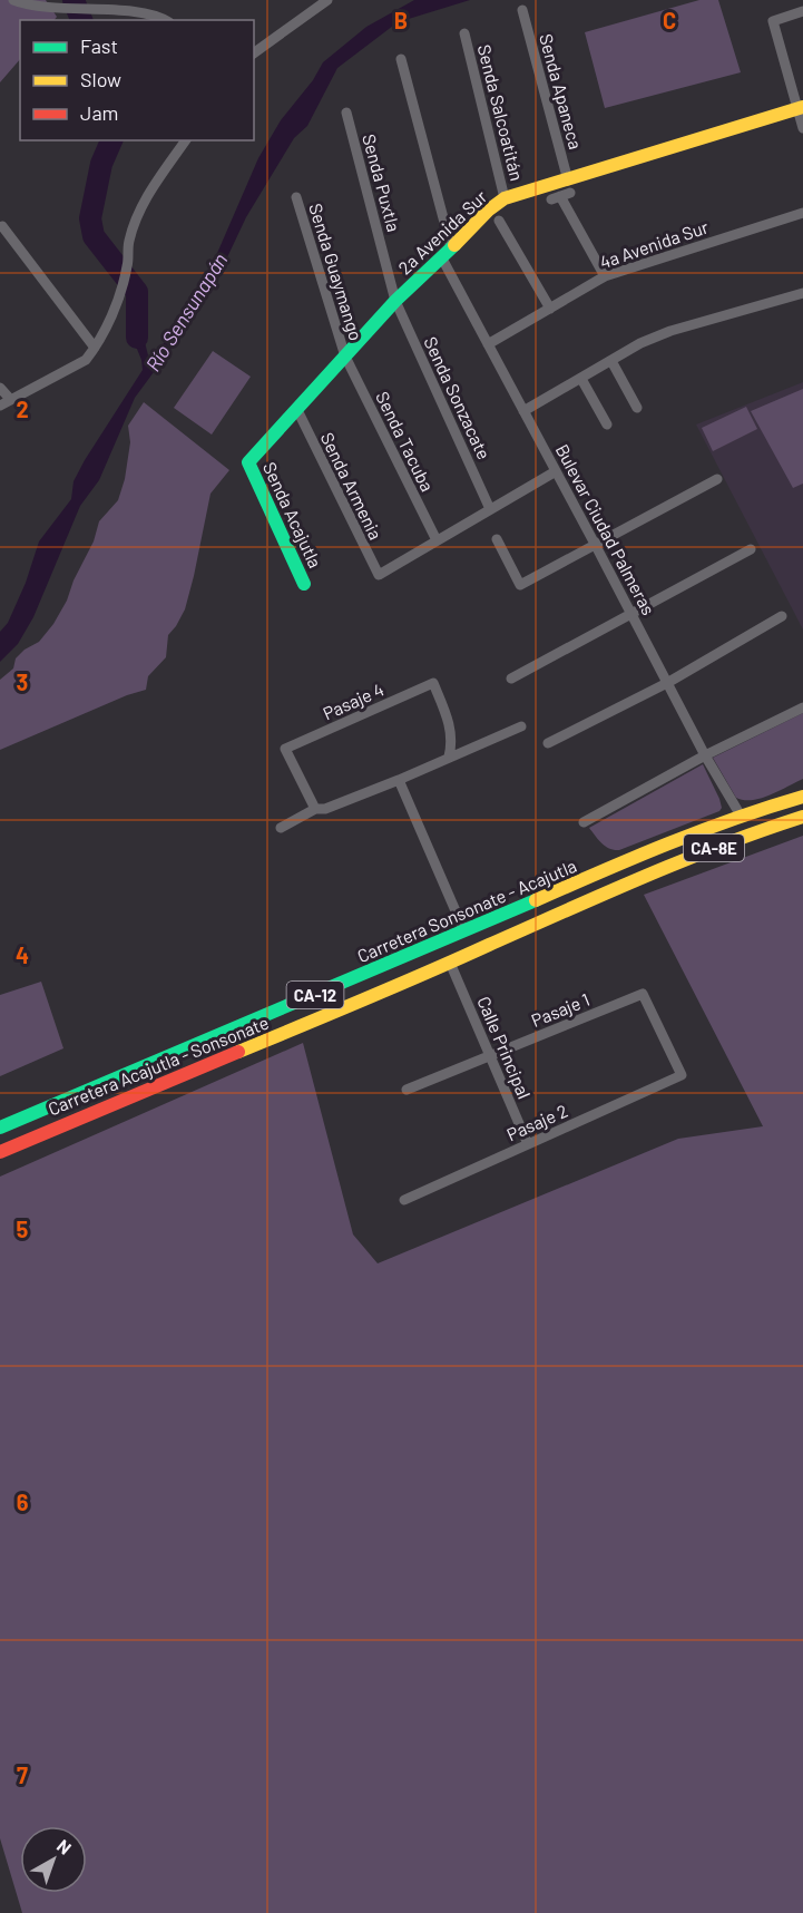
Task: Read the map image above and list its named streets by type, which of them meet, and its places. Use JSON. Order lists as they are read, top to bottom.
{
  "streets": {
    "main road": [
      "2a Avenida Sur",
      "Senda Acajutla",
      "CA-8E",
      "Carretera Sonsonate - Acajutla",
      "CA-12",
      "Carretera Acajutla - Sonsonate"
    ],
    "street": [
      "Senda Apaneca",
      "Senda Salcoatitán",
      "Senda Puxtla",
      "4a Avenida Sur",
      "Senda Guaymango",
      "Senda Sonzacate",
      "Senda Tacuba",
      "Senda Armenia",
      "Bulevar Ciudad Palmeras",
      "Pasaje 4",
      "Pasaje 1",
      "Calle Principal",
      "Pasaje 2"
    ]
  },
  "crossings": [
    ["Senda Apaneca", "2a Avenida Sur"],
    ["Senda Apaneca", "4a Avenida Sur"],
    ["Senda Salcoatitán", "2a Avenida Sur"],
    ["Senda Puxtla", "2a Avenida Sur"],
    ["Senda Puxtla", "Senda Sonzacate"],
    ["2a Avenida Sur", "Senda Guaymango"],
    ["2a Avenida Sur", "Senda Sonzacate"],
    ["2a Avenida Sur", "Senda Tacuba"],
    ["2a Avenida Sur", "Senda Armenia"],
    ["2a Avenida Sur", "Senda Acajutla"],
    ["2a Avenida Sur", "Bulevar Ciudad Palmeras"],
    ["4a Avenida Sur", "Bulevar Ciudad Palmeras"],
    ["Senda Guaymango", "Senda Tacuba"],
    ["Senda Tacuba", "Senda Armenia"],
    ["Bulevar Ciudad Palmeras", "Carretera Sonsonate - Acajutla"],
    ["CA-8E", "Carretera Acajutla - Sonsonate"],
    ["Pasaje 1", "Calle Principal"],
    ["Pasaje 1", "Pasaje 2"],
    ["Calle Principal", "Carretera Acajutla - Sonsonate"],
    ["Calle Principal", "Pasaje 2"]
  ],
  "water": ["Río Sensunapán"],
  "legend": ["Fast", "Slow", "Jam"],
  "north": "top right",
  "grid": {
    "columns": ["B", "C"],
    "rows": [
      "2",
      "3",
      "4",
      "5",
      "6",
      "7"
    ]
  }
}
